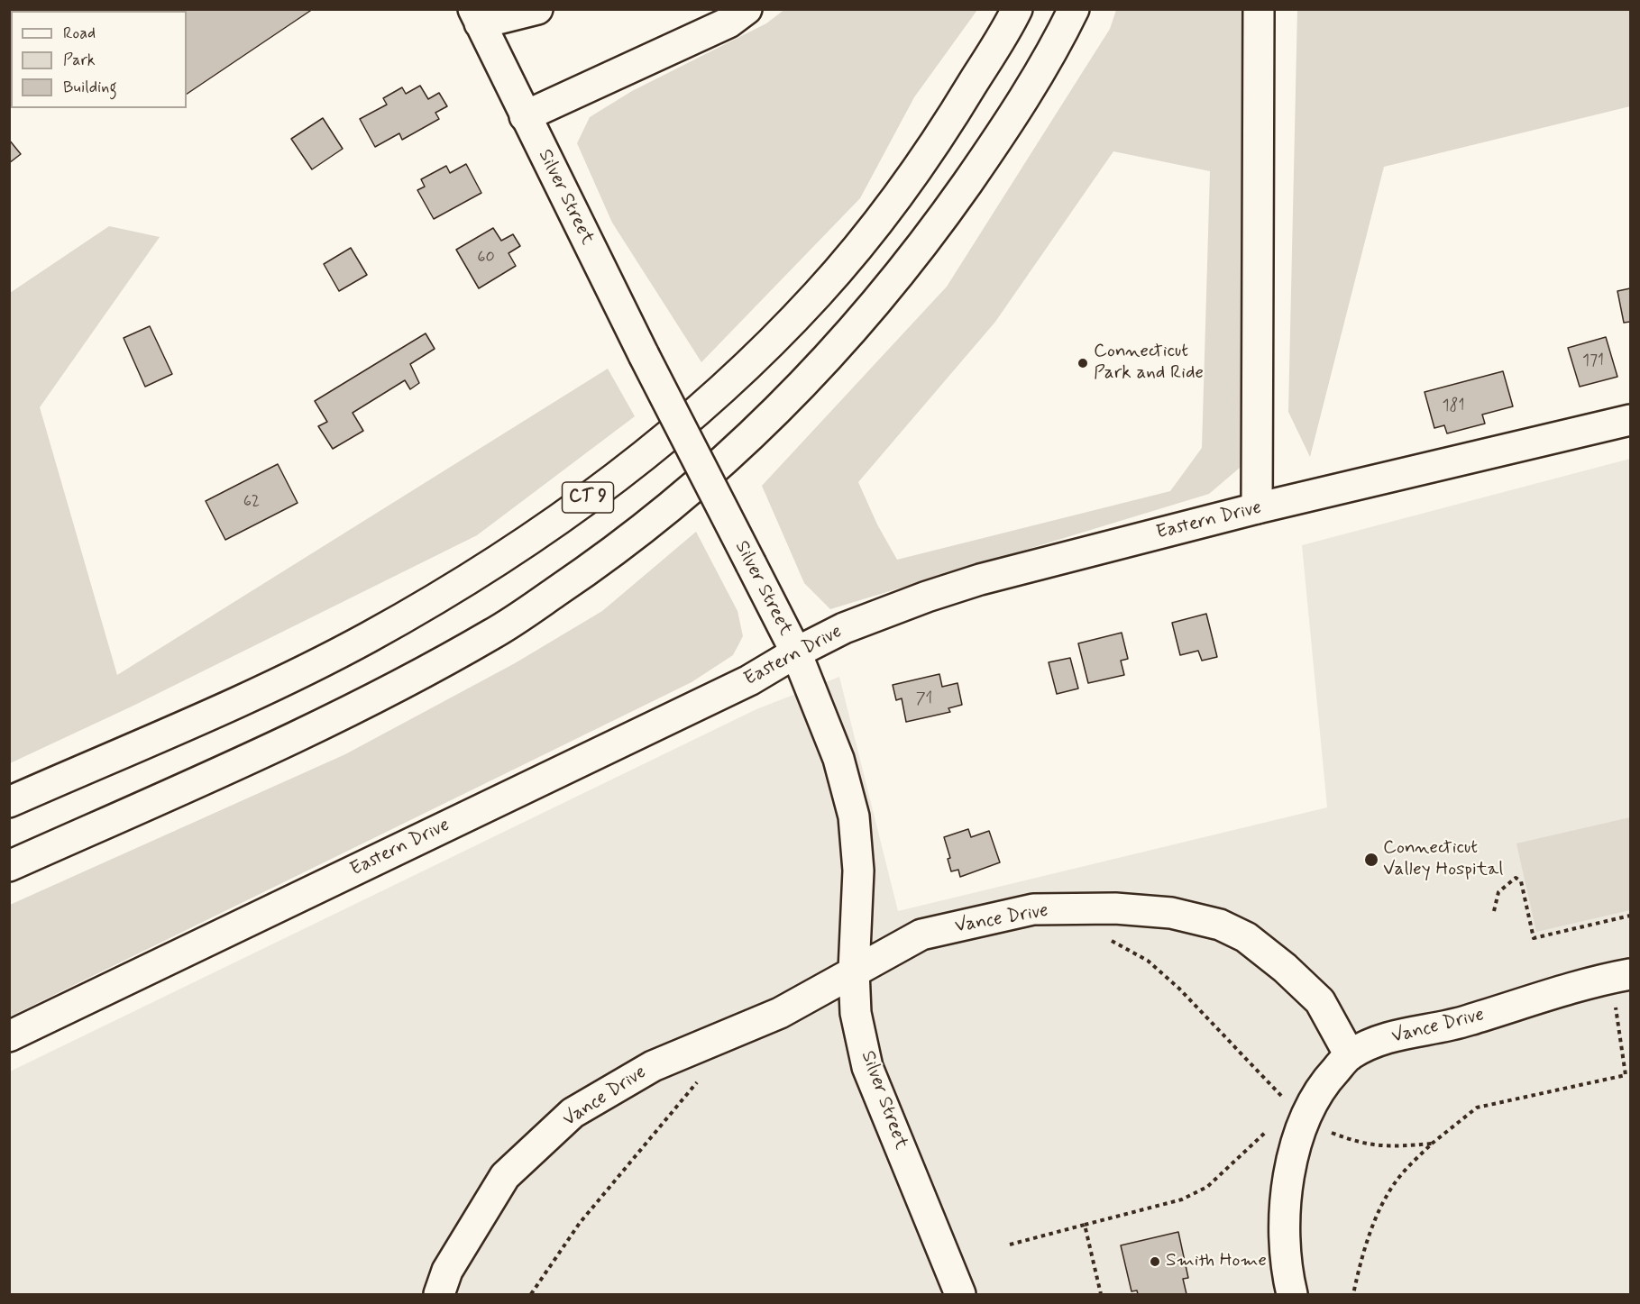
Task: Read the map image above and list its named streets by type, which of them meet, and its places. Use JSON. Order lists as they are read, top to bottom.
{
  "streets": {
    "main road": [
      "Silver Street",
      "CT 9",
      "Eastern Drive",
      "Vance Drive"
    ]
  },
  "crossings": [
    ["Silver Street", "Eastern Drive"],
    ["Silver Street", "Vance Drive"]
  ],
  "places": ["Connecticut Park and Ride", "Connecticut Valley Hospital", "Smith Home"],
  "house_numbers": [
    "60",
    "171",
    "181",
    "62",
    "71"
  ],
  "legend": ["Road", "Park", "Building"]
}
